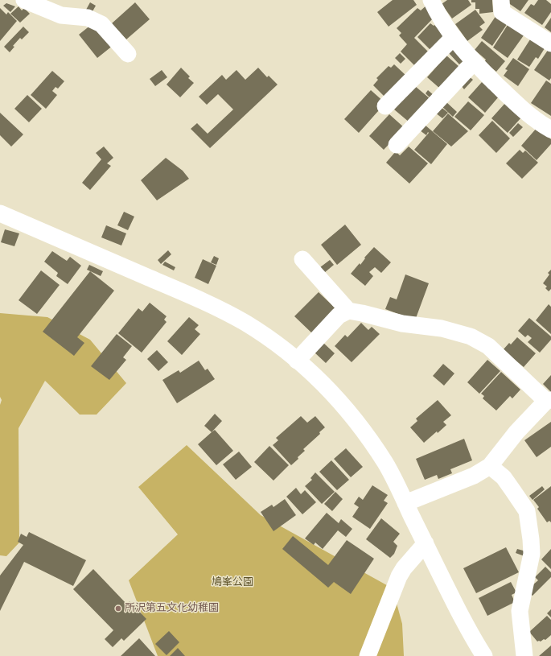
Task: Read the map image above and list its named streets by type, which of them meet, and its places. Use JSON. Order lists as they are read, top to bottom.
{
  "parks": ["鳩峯公園"],
  "places": ["所沢第五文化幼稚園"]
}
